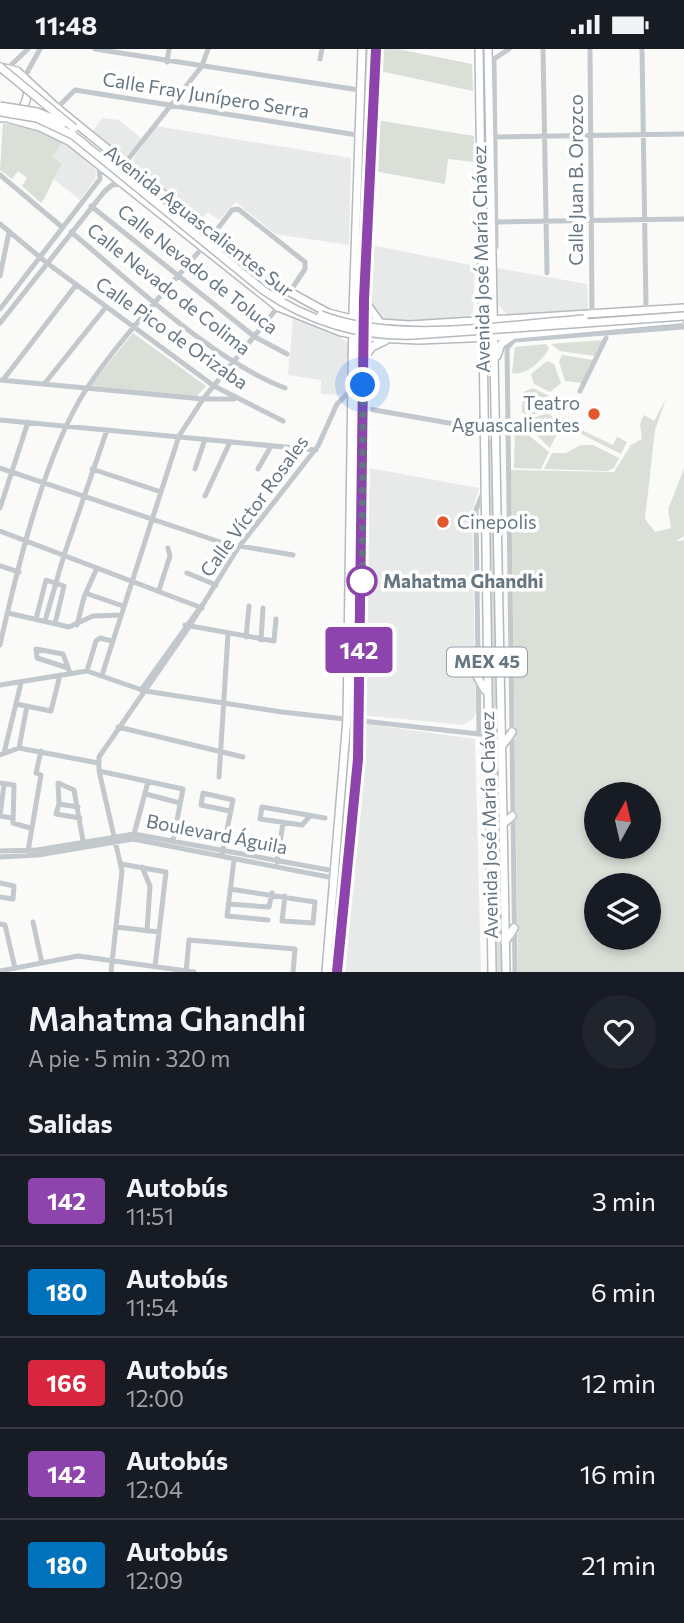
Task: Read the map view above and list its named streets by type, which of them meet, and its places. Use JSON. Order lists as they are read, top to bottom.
{
  "streets": {
    "main road": ["Avenida Aguascalientes Sur", "Avenida José María Chávez", "MEX 45"],
    "street": [
      "Calle Fray Junípero Serra",
      "Calle Juan B. Orozco",
      "Calle Nevado de Toluca",
      "Calle Nevado de Colima",
      "Calle Pico de Orizaba",
      "Calle Víctor Rosales",
      "Boulevard Águila"
    ]
  },
  "crossings": [
    ["Calle Fray Junípero Serra", "Avenida Aguascalientes Sur"],
    ["Calle Juan B. Orozco", "Avenida Aguascalientes Sur"],
    ["Avenida Aguascalientes Sur", "Avenida José María Chávez"]
  ],
  "places": ["Teatro Aguascalientes", "Cinepolis", "Mahatma Ghandhi"],
  "lines": ["bus line 142"],
  "north": "top",
  "page": {
    "status": "11:48",
    "on_map": "142",
    "heading": [
      ["Mahatma Ghandhi", "A pie · 5 min · 320 m"],
      "Salidas"
    ],
    "list": [
      {
        "mark": "142",
        "name": "Autobús",
        "note": "11:51",
        "value": "3 min"
      },
      {
        "mark": "180",
        "name": "Autobús",
        "note": "11:54",
        "value": "6 min"
      },
      {
        "mark": "166",
        "name": "Autobús",
        "note": "12:00",
        "value": "12 min"
      },
      {
        "mark": "142",
        "name": "Autobús",
        "note": "12:04",
        "value": "16 min"
      },
      {
        "mark": "180",
        "name": "Autobús",
        "note": "12:09",
        "value": "21 min"
      }
    ]
  }
}
